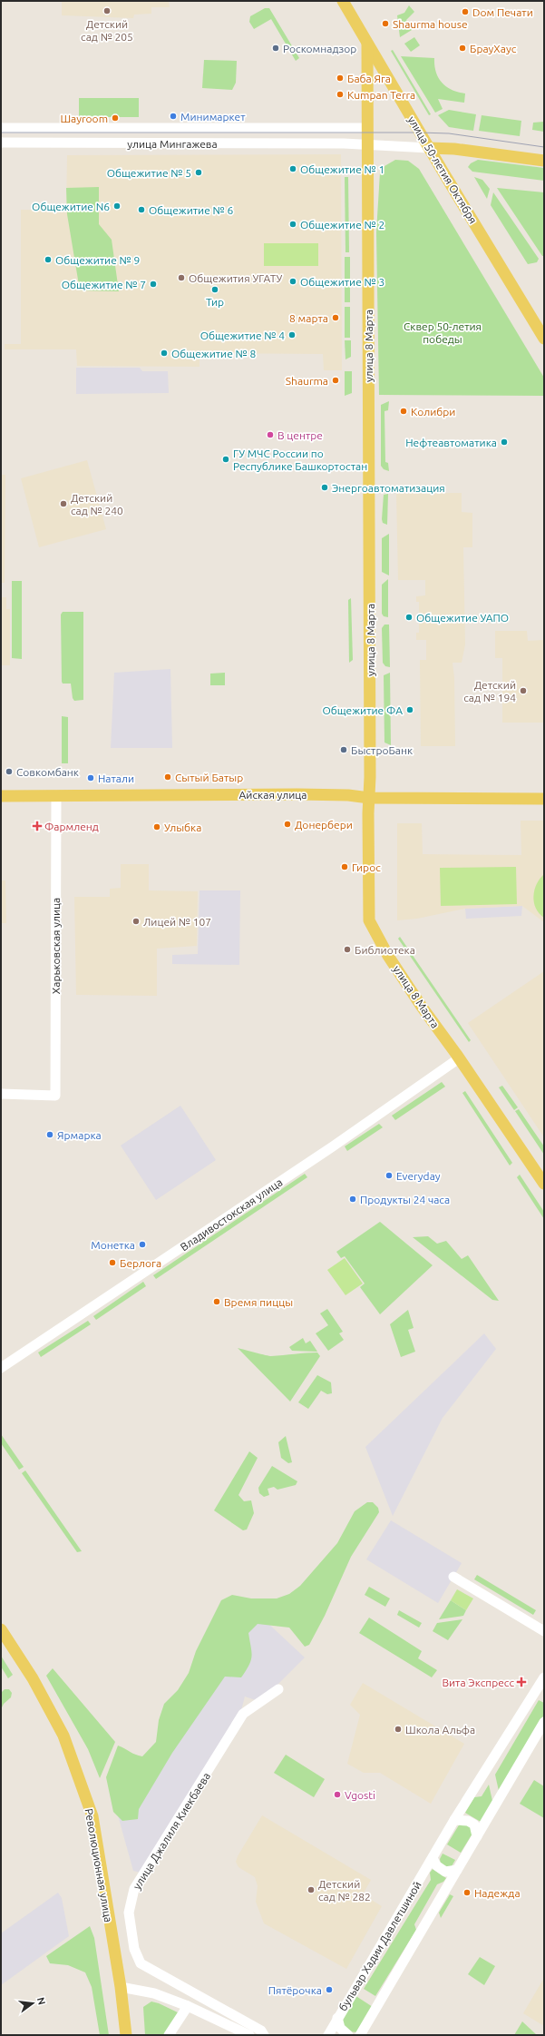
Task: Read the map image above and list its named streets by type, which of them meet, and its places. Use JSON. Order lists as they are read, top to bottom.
{
  "streets": {
    "main road": [
      "улица 50-летия Октября",
      "улица 8 Марта",
      "Айская улица",
      "Революционная улица"
    ],
    "street": [
      "улица Мингажева",
      "Харьковская улица",
      "Владивостокская улица",
      "улица Джалиля Киекбаева",
      "бульвар Хадии Давлетшиной"
    ]
  },
  "crossings": [
    ["улица Мингажева", "улица 50-летия Октября"],
    ["улица Мингажева", "улица 8 Марта"],
    ["улица 50-летия Октября", "улица 8 Марта"],
    ["улица 8 Марта", "Айская улица"],
    ["улица 8 Марта", "Владивостокская улица"],
    ["Айская улица", "Харьковская улица"]
  ],
  "parks": ["Сквер 50-летия победы"],
  "places": {
    "other": [
      "Детский сад № 205",
      "Dом Печати",
      "Shaurma house",
      "Роскомнадзор",
      "БрауХаус",
      "Баба Яга",
      "Kumpan Terra",
      "Минимаркет",
      "Шауroom",
      "Общежитие № 1",
      "Общежитие № 5",
      "Общежитие N6",
      "Общежитие № 6",
      "Общежитие № 2",
      "Общежитие № 9",
      "Общежития УГАТУ",
      "Общежитие № 3",
      "Общежитие № 7",
      "Тир",
      "8 марта",
      "Общежитие № 4",
      "Общежитие № 8",
      "Shaurma",
      "Колибри",
      "В центре",
      "Нефтеавтоматика",
      "ГУ МЧС России по Республике Башкортостан",
      "Энергоавтоматизация",
      "Детский сад № 240",
      "Общежитие УАПО",
      "Детский сад № 194",
      "Общежитие ФА",
      "БыстроБанк",
      "Совкомбанк",
      "Сытый Батыр",
      "Натали",
      "Донербери",
      "Улыбка",
      "Гирос",
      "Лицей № 107",
      "Библиотека",
      "Ярмарка",
      "Everyday",
      "Продукты 24 часа",
      "Монетка",
      "Берлога",
      "Время пиццы",
      "Школа Альфа",
      "Vgosti",
      "Детский сад № 282",
      "Надежда",
      "Пятёрочка"
    ],
    "health": ["Фармленд", "Вита Экспресс"]
  },
  "north": "right"
}
